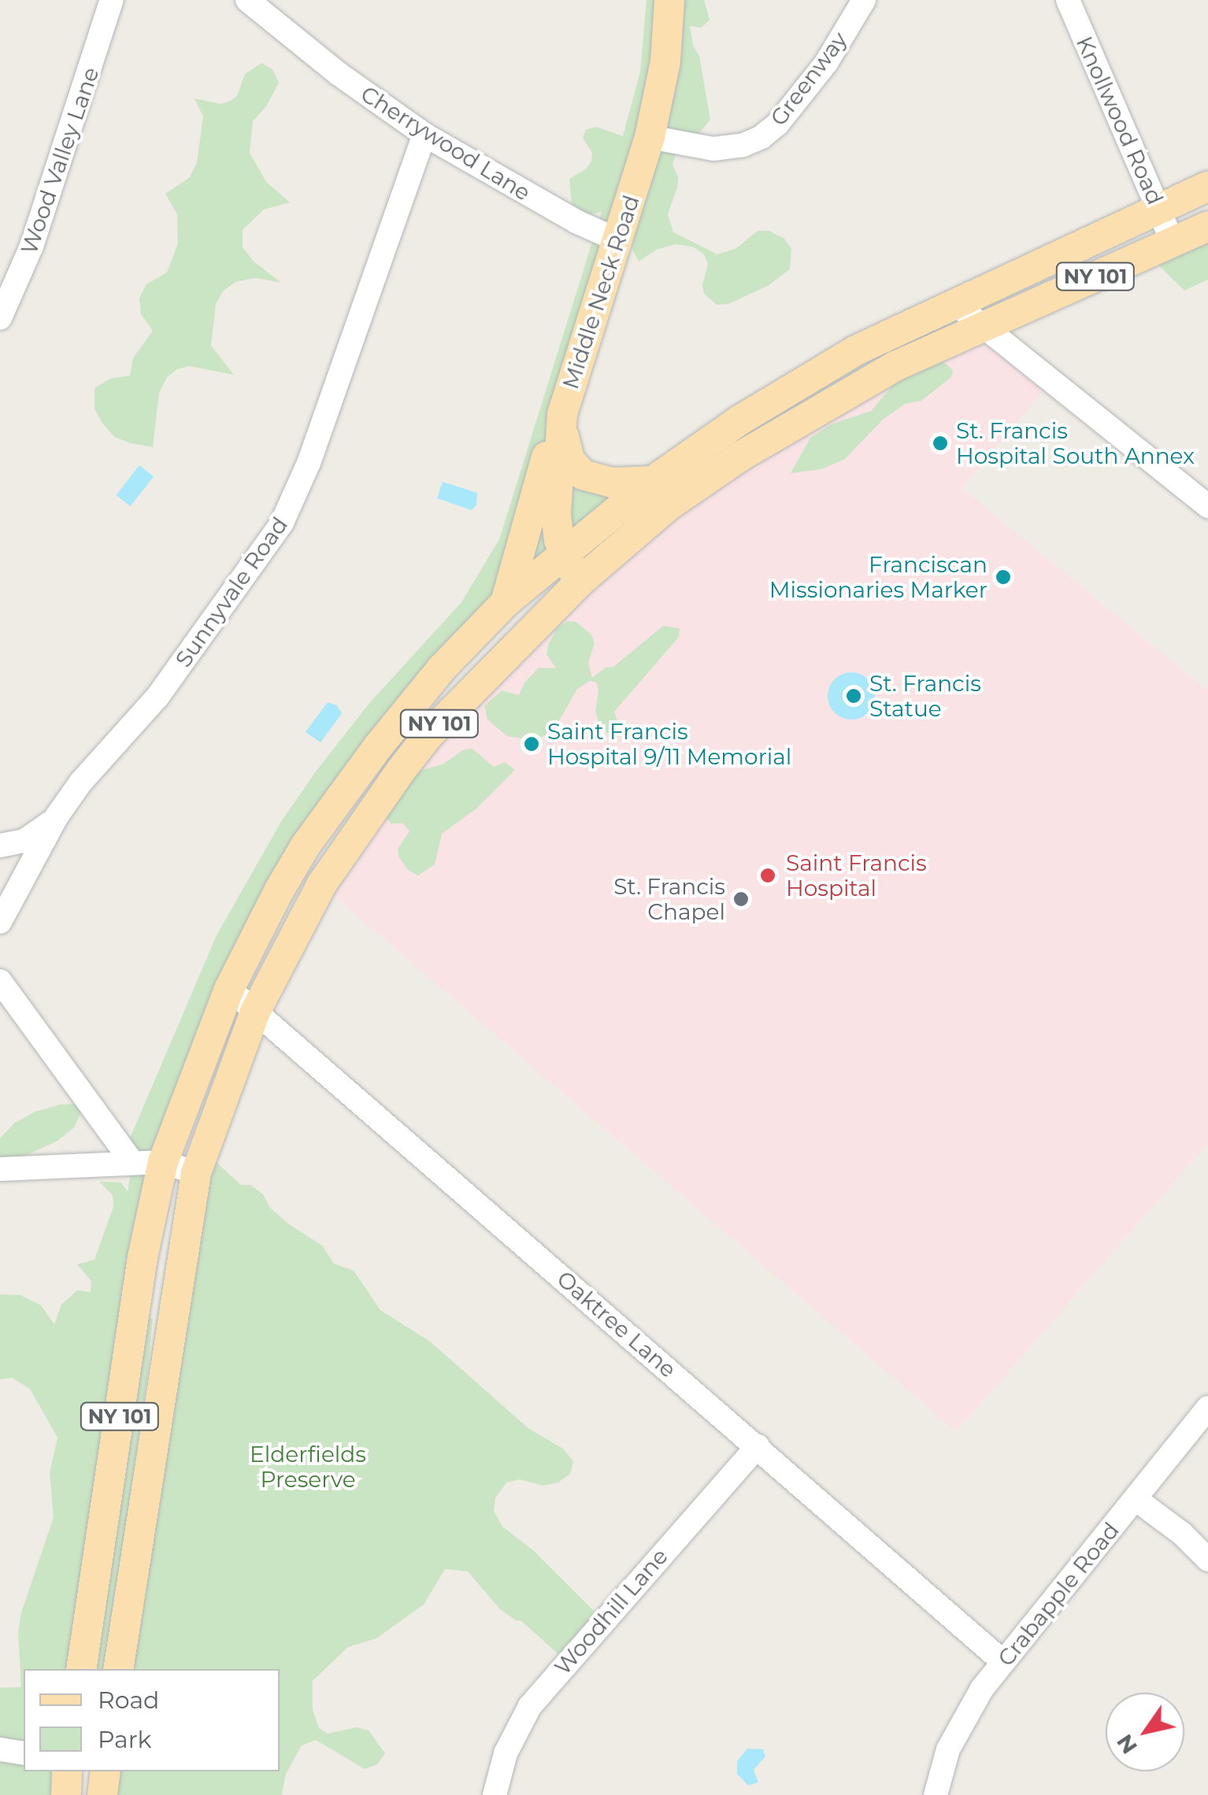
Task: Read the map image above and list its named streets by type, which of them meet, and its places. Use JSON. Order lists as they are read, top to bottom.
{
  "streets": {
    "main road": ["NY 101", "Middle Neck Road"],
    "street": [
      "Greenway",
      "Knollwood Road",
      "Cherrywood Lane",
      "Wood Valley Lane",
      "Sunnyvale Road",
      "Oaktree Lane",
      "Crabapple Road",
      "Woodhill Lane"
    ]
  },
  "crossings": [
    ["Greenway", "Middle Neck Road"],
    ["Knollwood Road", "NY 101"],
    ["Cherrywood Lane", "Middle Neck Road"],
    ["Cherrywood Lane", "Sunnyvale Road"],
    ["NY 101", "Middle Neck Road"],
    ["NY 101", "Oaktree Lane"],
    ["Oaktree Lane", "Crabapple Road"],
    ["Oaktree Lane", "Woodhill Lane"]
  ],
  "parks": ["Elderfields Preserve"],
  "places": [
    "St. Francis Hospital South Annex",
    "Franciscan Missionaries Marker",
    "St. Francis Statue",
    "Saint Francis Hospital 9/11 Memorial",
    "Saint Francis Hospital",
    "St. Francis Chapel"
  ],
  "legend": ["Road", "Park"],
  "north": "bottom left"
}
